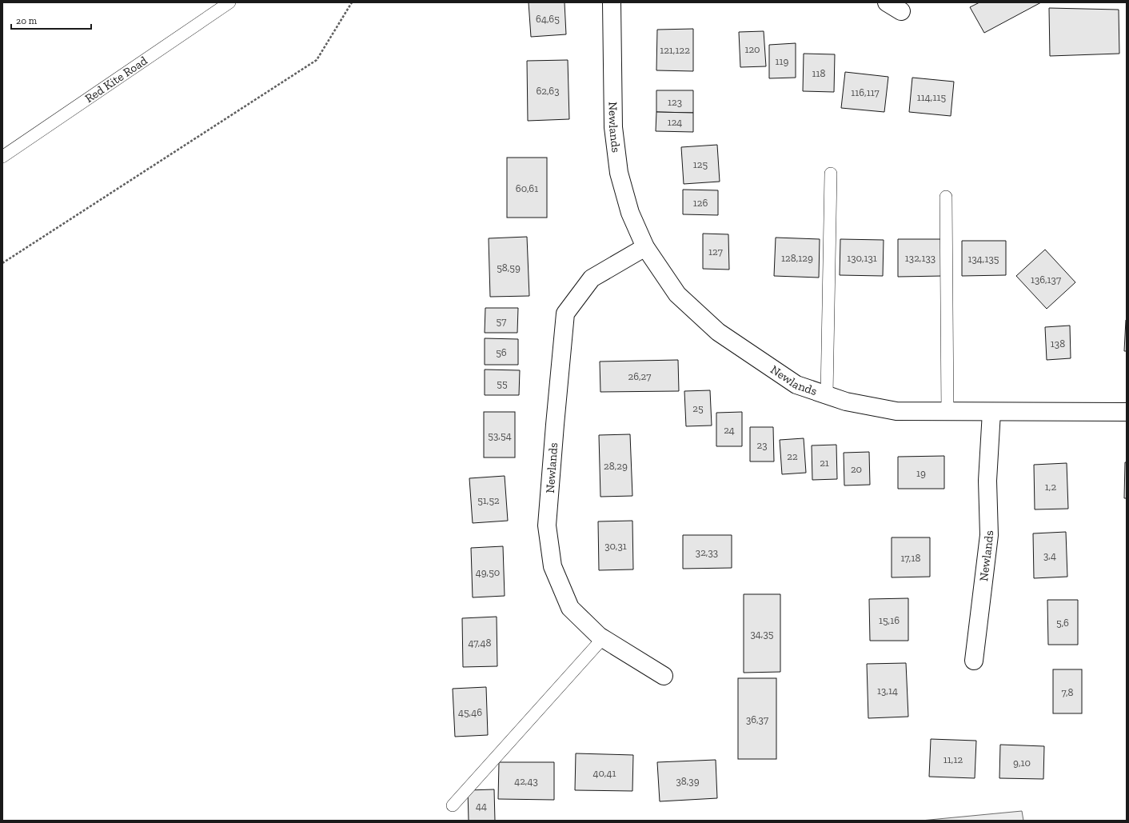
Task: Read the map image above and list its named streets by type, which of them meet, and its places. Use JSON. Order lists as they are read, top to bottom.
{
  "streets": {
    "street": ["Newlands"],
    "lane": ["Red Kite Road"]
  },
  "house_numbers": [
    "64,65",
    "120",
    "121,122",
    "119",
    "118",
    "62,63",
    "116,117",
    "114,115",
    "123",
    "124",
    "125",
    "60,61",
    "126",
    "127",
    "128,129",
    "130,131",
    "132,133",
    "134,135",
    "58,59",
    "136,137",
    "57",
    "138",
    "56",
    "26,27",
    "55",
    "25",
    "24",
    "53,54",
    "23",
    "22",
    "21",
    "28,29",
    "20",
    "19",
    "1,2",
    "51,52",
    "30,31",
    "32,33",
    "3,4",
    "17,18",
    "49,50",
    "15,16",
    "5,6",
    "34,35",
    "47,48",
    "13,14",
    "7,8",
    "45,46",
    "36,37",
    "11,12",
    "9,10",
    "40,41",
    "42,43",
    "38,39",
    "44"
  ],
  "scale_bar": "20 m"
}
